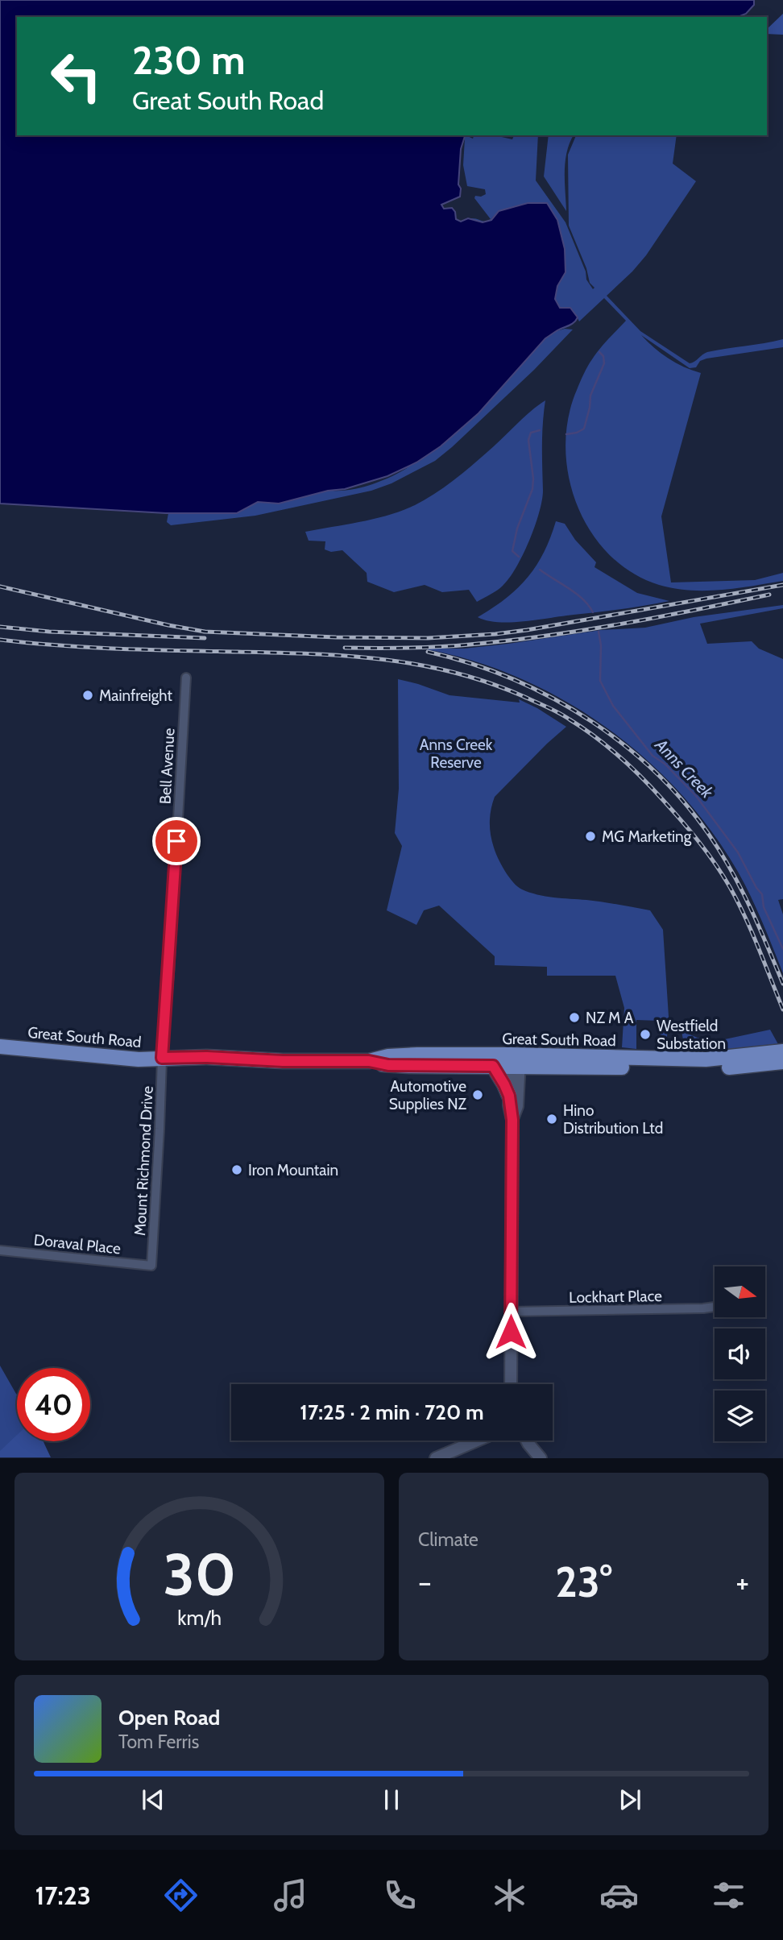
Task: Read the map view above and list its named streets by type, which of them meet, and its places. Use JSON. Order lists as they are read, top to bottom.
{
  "streets": {
    "main road": ["Great South Road"],
    "street": [
      "Bell Avenue",
      "Mount Richmond Drive",
      "Doraval Place",
      "Lockhart Place"
    ]
  },
  "crossings": [
    ["Bell Avenue", "Great South Road"],
    ["Bell Avenue", "Mount Richmond Drive"],
    ["Great South Road", "Mount Richmond Drive"],
    ["Mount Richmond Drive", "Doraval Place"]
  ],
  "water": ["Anns Creek"],
  "parks": ["Anns Creek Reserve"],
  "places": [
    "Mainfreight",
    "MG Marketing",
    "NZ M A",
    "Westfield Substation",
    "Automotive Supplies NZ",
    "Hino Distribution Ltd",
    "Iron Mountain"
  ],
  "north": "right",
  "page": {
    "turn": ["230 m", "Great South Road"],
    "limit": "40",
    "trip": "17:25 · 2 min · 720 m",
    "tile": "Climate",
    "heat": ["−", "23°", "+"],
    "song": ["Open Road", "Tom Ferris"],
    "tabs": "17:23",
    "gauge": ["30", "km/h"]
  }
}
